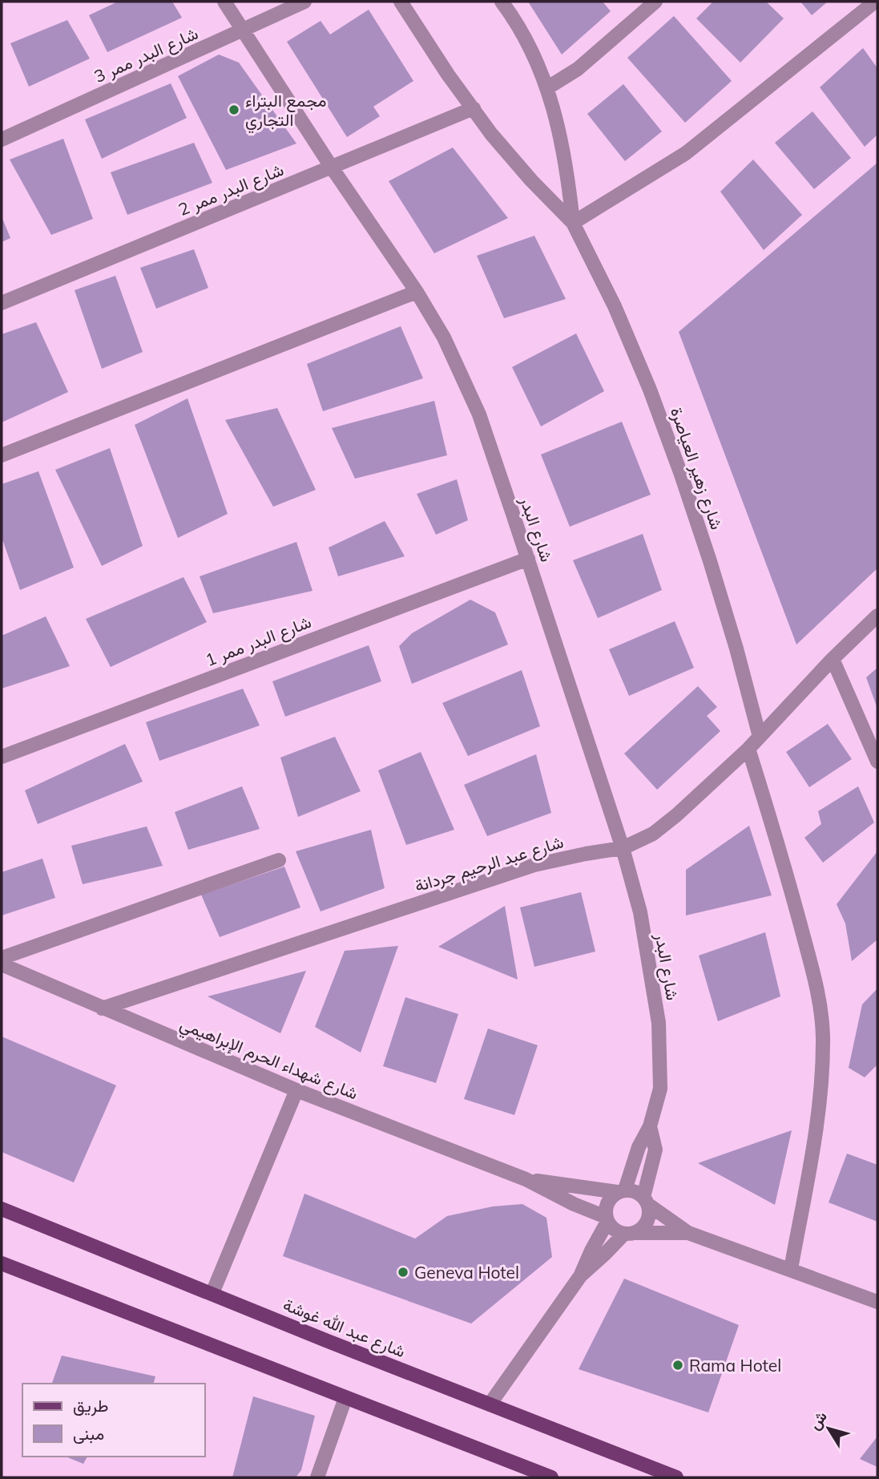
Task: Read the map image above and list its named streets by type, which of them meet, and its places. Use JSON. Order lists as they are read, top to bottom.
{
  "streets": {
    "main road": ["شارع عبد الله غوشة"],
    "street": [
      "شارع البدر ممر 3",
      "شارع البدر ممر 2",
      "شارع زهير العياصرة",
      "شارع البدر",
      "شارع البدر ممر 1",
      "شارع عبد الرحيم جردانة",
      "شارع شهداء الحرم الإبراهيمي"
    ]
  },
  "crossings": [
    ["شارع البدر ممر 3", "شارع البدر"],
    ["شارع البدر ممر 2", "شارع زهير العياصرة"],
    ["شارع البدر ممر 2", "شارع البدر"],
    ["شارع زهير العياصرة", "شارع عبد الرحيم جردانة"],
    ["شارع البدر", "شارع البدر ممر 1"],
    ["شارع البدر", "شارع عبد الرحيم جردانة"],
    ["شارع البدر", "شارع شهداء الحرم الإبراهيمي"],
    ["شارع عبد الرحيم جردانة", "شارع شهداء الحرم الإبراهيمي"]
  ],
  "places": ["مجمع البتراء التجاري", "Geneva Hotel", "Rama Hotel"],
  "legend": ["طريق", "مبنى"],
  "north": "top left"
}
